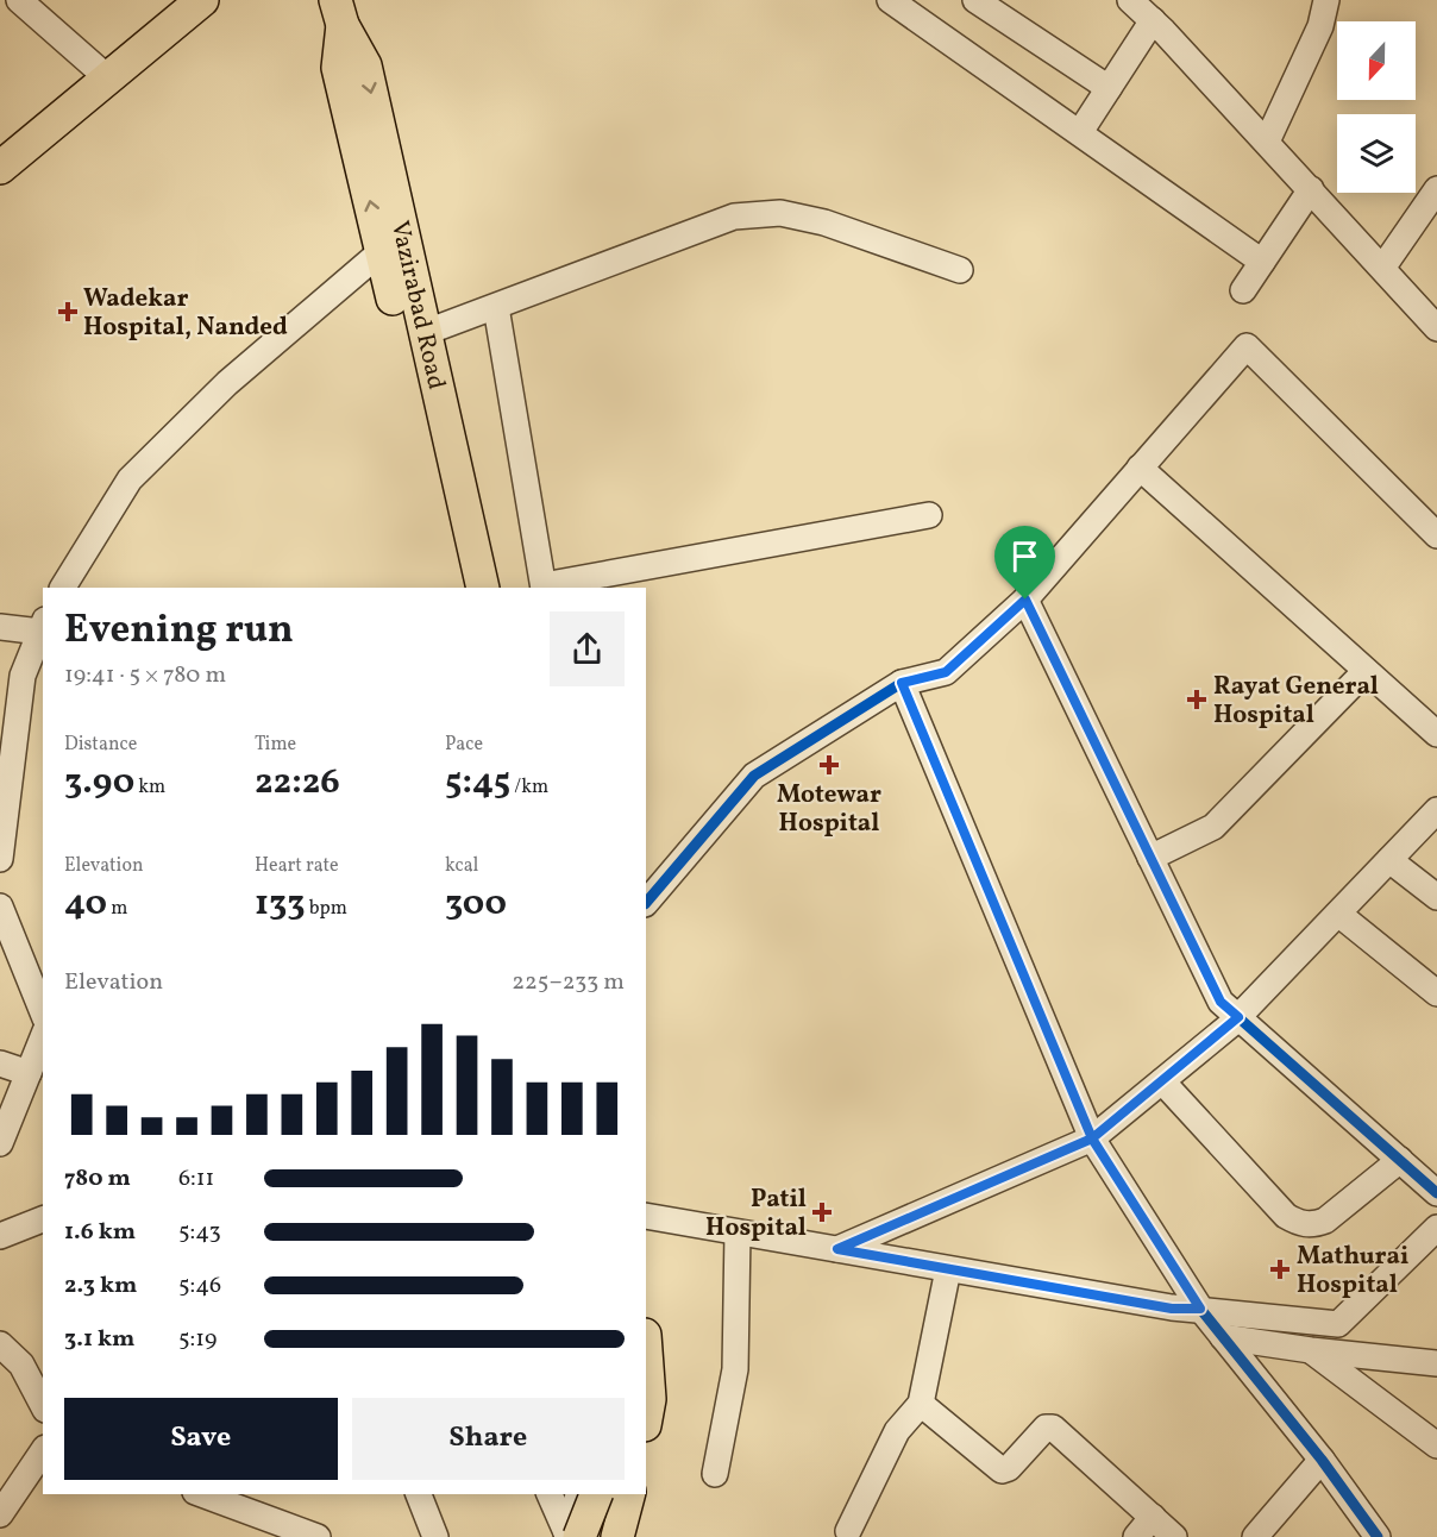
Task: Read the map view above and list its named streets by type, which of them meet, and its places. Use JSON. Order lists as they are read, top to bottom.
{
  "streets": {
    "main road": ["Vazirabad Road"]
  },
  "places": {
    "health": [
      "Wadekar Hospital, Nanded",
      "Rayat General Hospital",
      "Motewar Hospital",
      "Patil Hospital",
      "Mathurai Hospital"
    ]
  },
  "north": "bottom",
  "page": {
    "heading": ["Evening run", "19:41 · 5 × 780 m"],
    "stats": [
      ["Distance", "3.90 km"],
      ["Time", "22:26"],
      ["Pace", "5:45 /km"],
      ["Elevation", "40 m"],
      ["Heart rate", "133 bpm"],
      ["kcal", "300"]
    ],
    "chart": ["Elevation", "225–233 m"],
    "list": [
      {
        "name": "780 m",
        "note": "6:11"
      },
      {
        "name": "1.6 km",
        "note": "5:43"
      },
      {
        "name": "2.3 km",
        "note": "5:46"
      },
      {
        "name": "3.1 km",
        "note": "5:19"
      }
    ],
    "buttons": ["Save", "Share"]
  }
}
